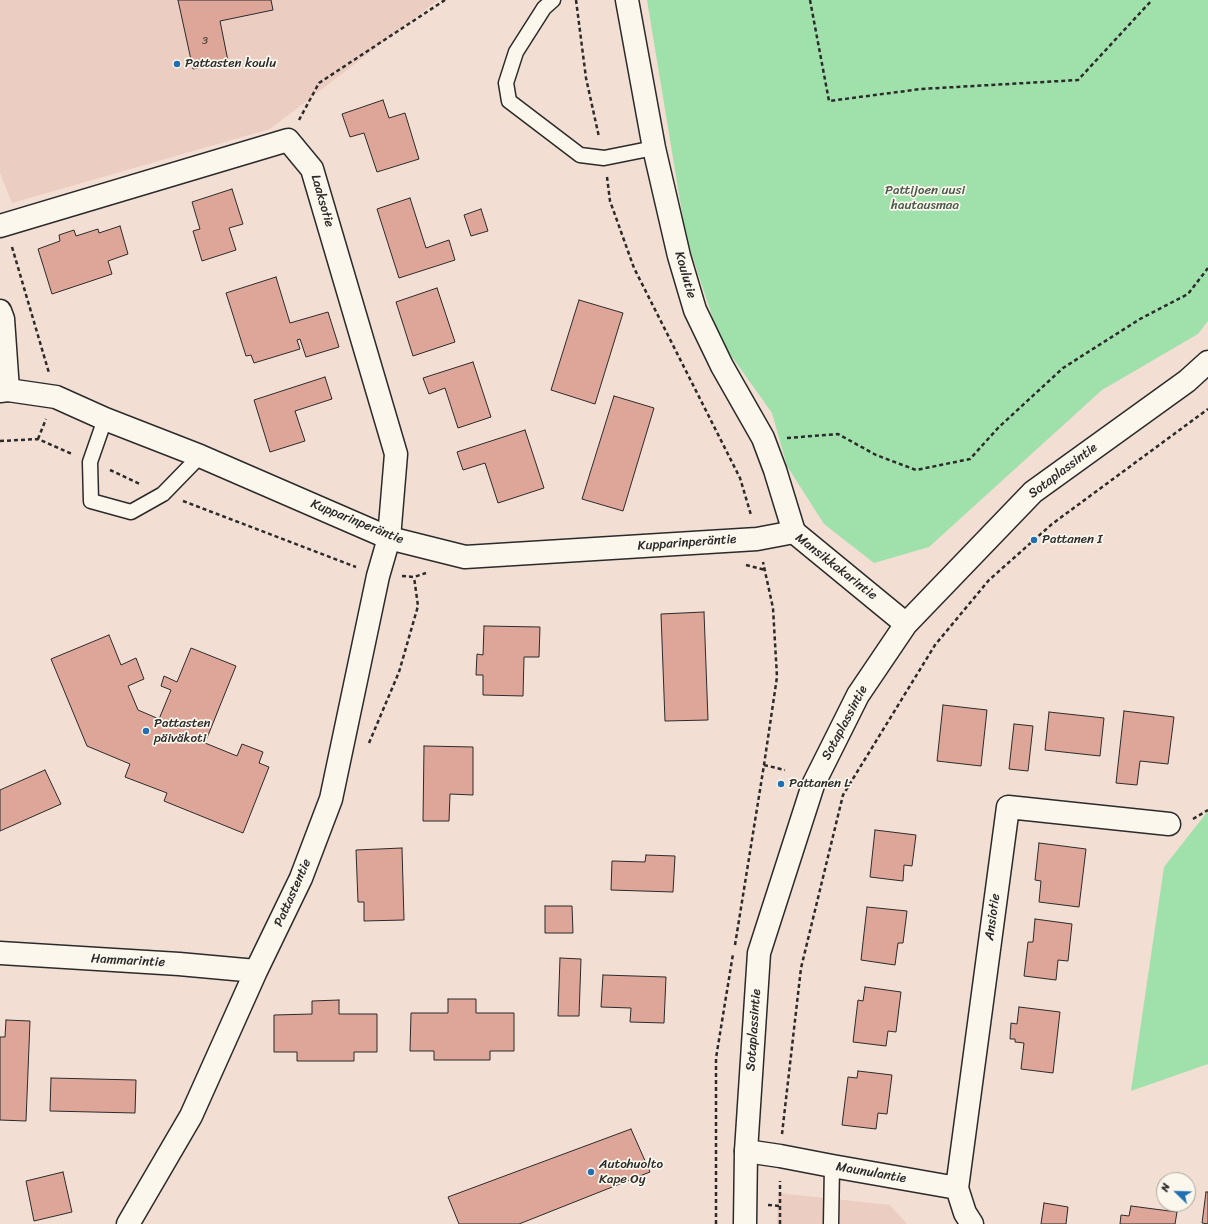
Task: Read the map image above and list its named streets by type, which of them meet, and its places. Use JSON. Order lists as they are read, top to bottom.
{
  "streets": {
    "street": [
      "Laaksotie",
      "Koulutie",
      "Sotaplassintie",
      "Kupparinperäntie",
      "Mansikkakarintie",
      "Pattastentie",
      "Ansiotie",
      "Hammarintie",
      "Maunulantie"
    ]
  },
  "crossings": [
    ["Laaksotie", "Kupparinperäntie"],
    ["Laaksotie", "Pattastentie"],
    ["Koulutie", "Mansikkakarintie"],
    ["Sotaplassintie", "Mansikkakarintie"],
    ["Sotaplassintie", "Maunulantie"],
    ["Kupparinperäntie", "Mansikkakarintie"],
    ["Kupparinperäntie", "Pattastentie"],
    ["Pattastentie", "Hammarintie"],
    ["Ansiotie", "Maunulantie"]
  ],
  "parks": ["Pattijoen uusi hautausmaa"],
  "places": [
    "Pattasten koulu",
    "Pattanen I",
    "Pattasten päiväkoti",
    "Pattanen L",
    "Autohuolto Kape Oy"
  ],
  "house_numbers": ["3"],
  "north": "top left"
}
